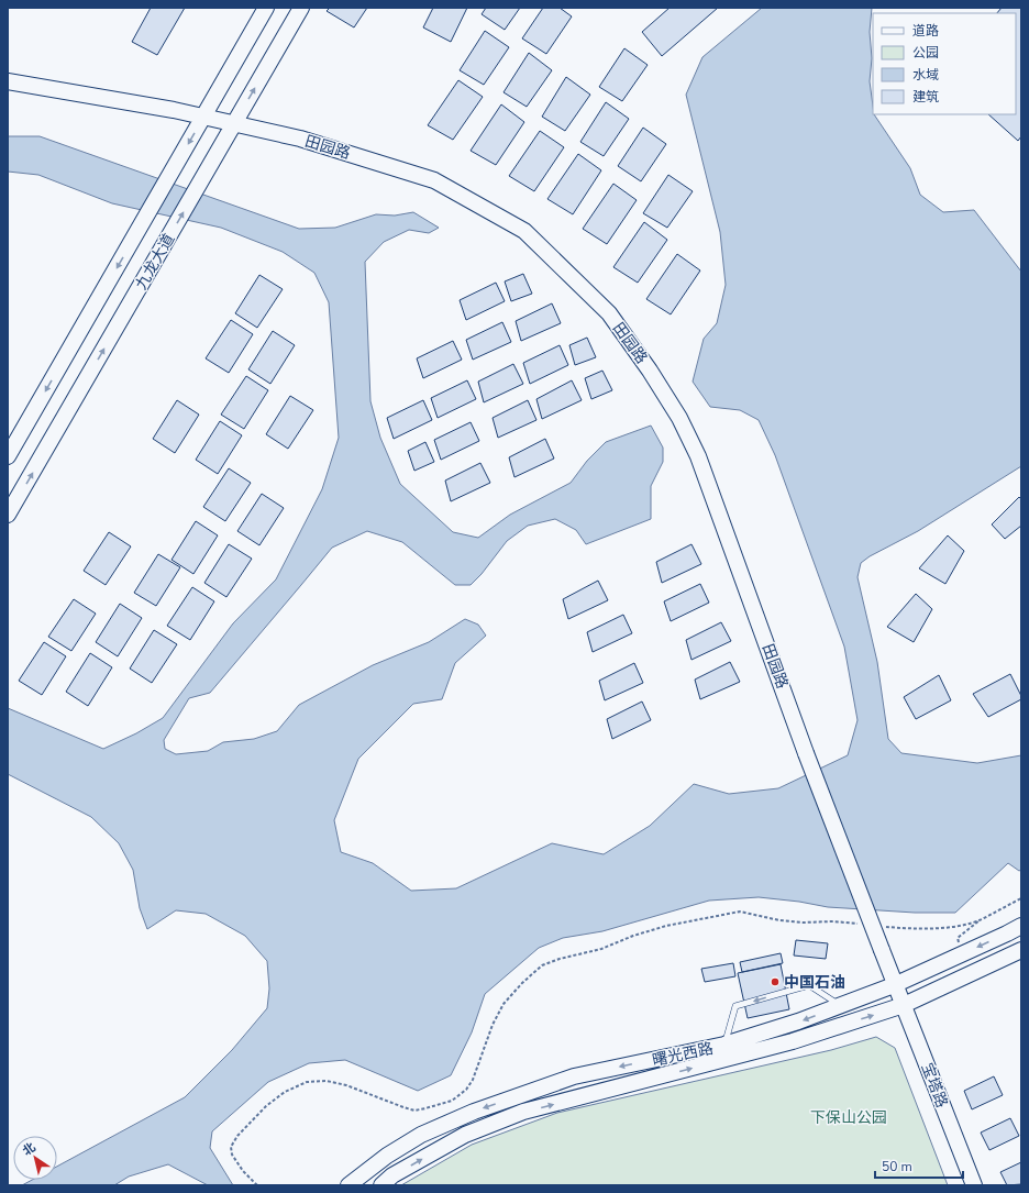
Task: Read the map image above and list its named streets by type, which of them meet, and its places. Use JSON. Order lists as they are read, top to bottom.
{
  "streets": {
    "main road": [
      "田园路",
      "九龙大道",
      "曙光西路",
      "宝塔路"
    ]
  },
  "crossings": [
    ["田园路", "九龙大道"],
    ["田园路", "曙光西路"],
    ["田园路", "宝塔路"],
    ["曙光西路", "宝塔路"]
  ],
  "parks": ["下保山公园"],
  "places": ["中国石油"],
  "legend": [
    "道路",
    "公园",
    "水域",
    "建筑"
  ],
  "scale_bar": "50 m",
  "north": "top left"
}
